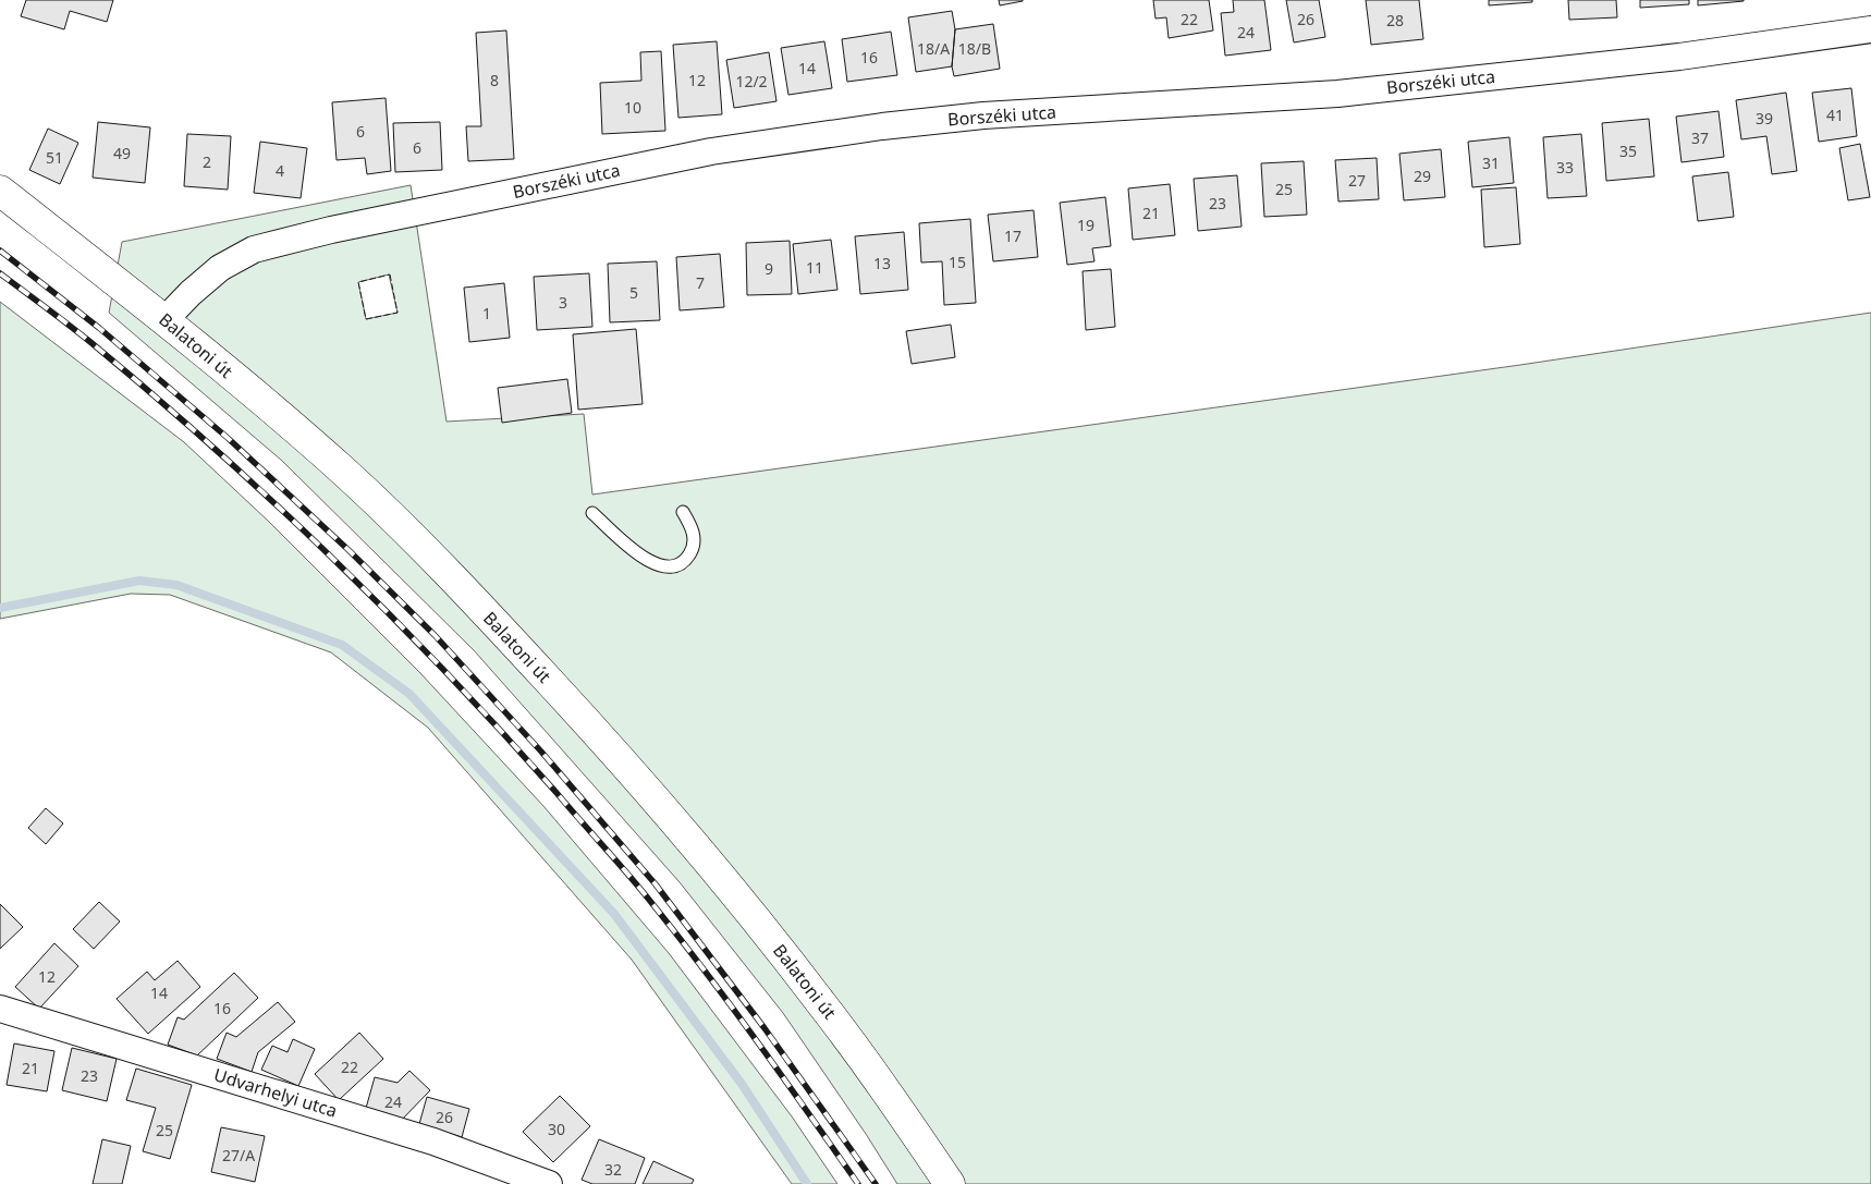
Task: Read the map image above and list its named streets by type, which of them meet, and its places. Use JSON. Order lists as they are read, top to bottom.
{
  "streets": {
    "main road": ["Balatoni út"],
    "street": ["Borszéki utca", "Udvarhelyi utca"]
  },
  "crossings": [
    ["Borszéki utca", "Balatoni út"]
  ],
  "house_numbers": [
    "22",
    "26",
    "28",
    "24",
    "18/A",
    "18/B",
    "16",
    "14",
    "8",
    "12",
    "12/2",
    "10",
    "41",
    "39",
    "6",
    "37",
    "6",
    "35",
    "49",
    "51",
    "2",
    "31",
    "33",
    "4",
    "29",
    "27",
    "25",
    "23",
    "21",
    "19",
    "17",
    "15",
    "13",
    "11",
    "9",
    "7",
    "5",
    "3",
    "1",
    "12",
    "14",
    "16",
    "22",
    "21",
    "23",
    "24",
    "26",
    "30",
    "25",
    "27/A",
    "32"
  ]
}
